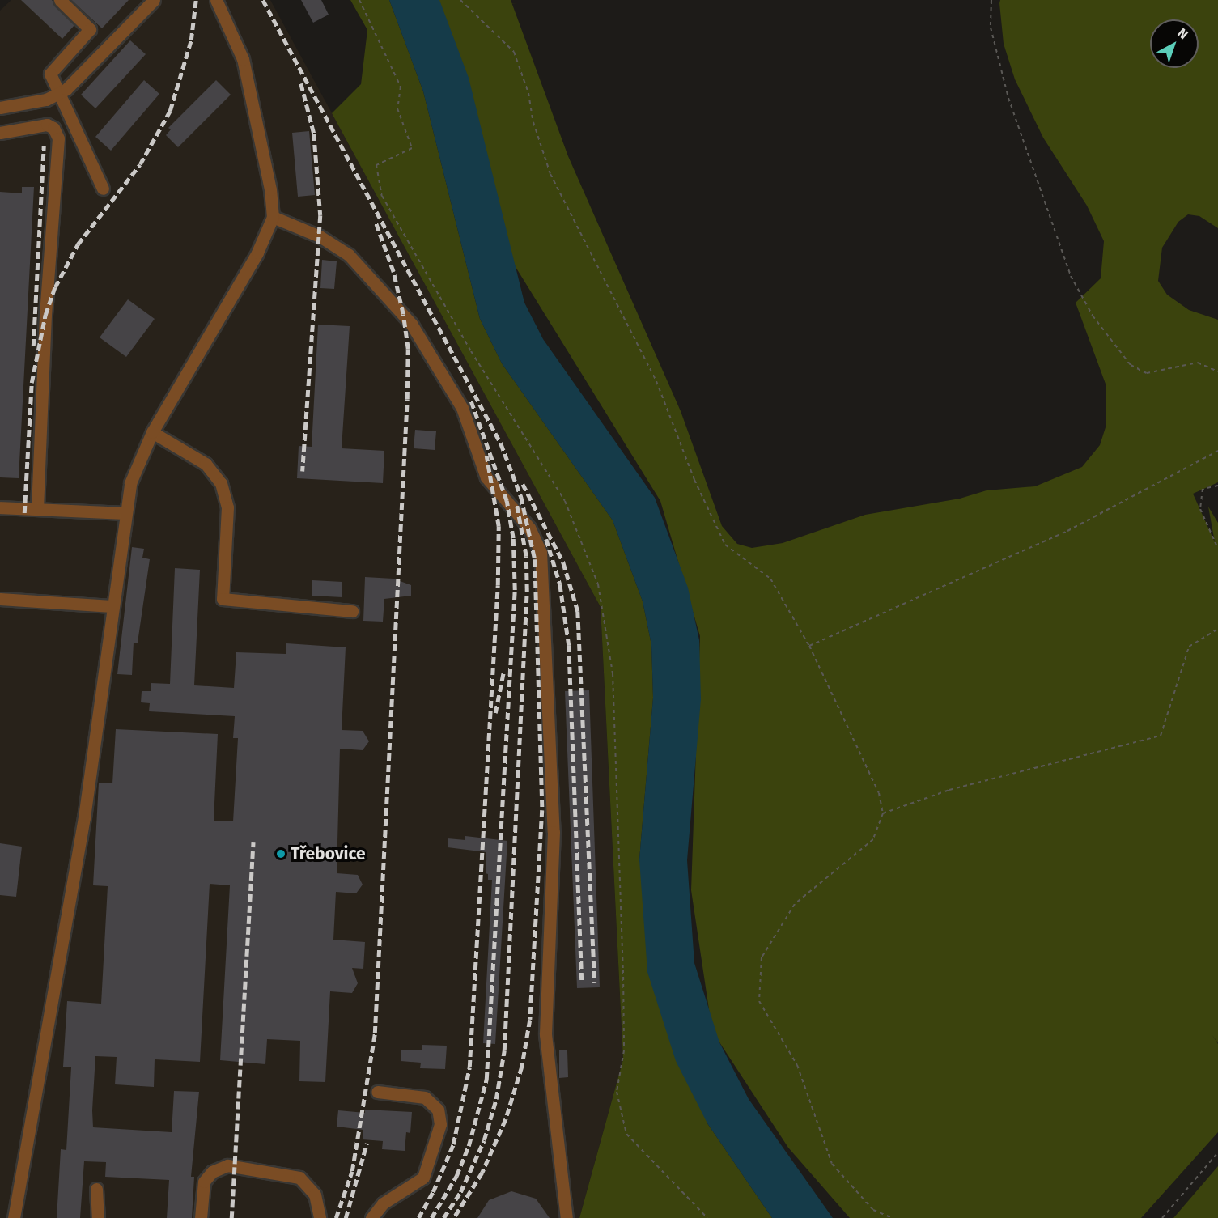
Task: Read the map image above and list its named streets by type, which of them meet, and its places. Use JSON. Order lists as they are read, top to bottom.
{
  "places": ["Třebovice"],
  "north": "top right"
}
